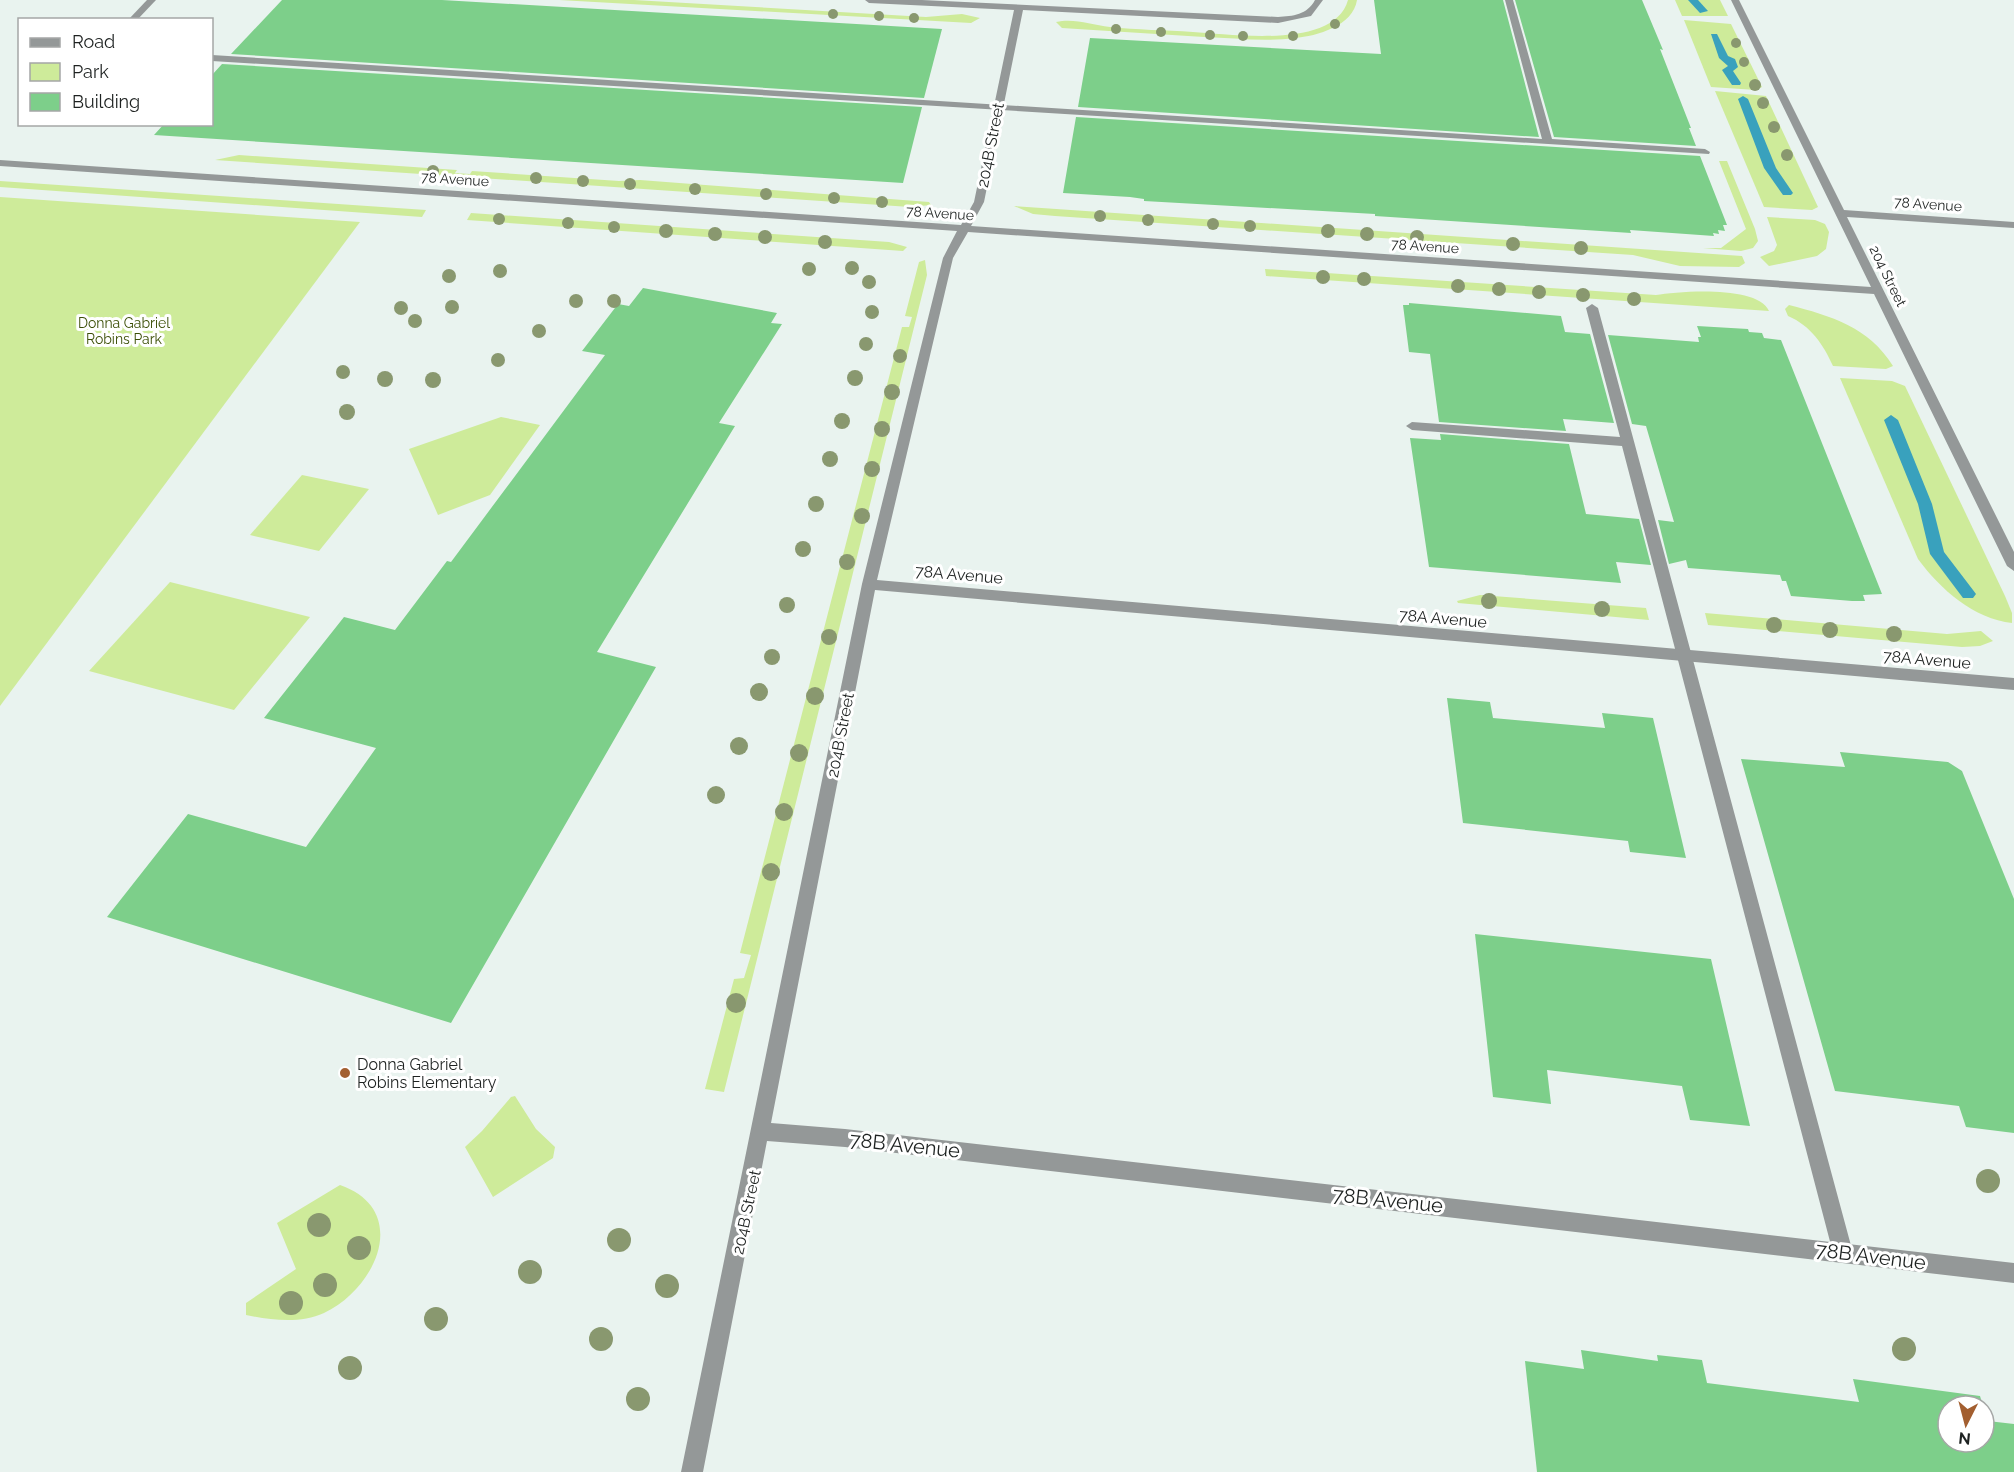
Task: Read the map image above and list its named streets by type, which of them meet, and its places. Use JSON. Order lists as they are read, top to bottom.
{
  "streets": {
    "street": [
      "204B Street",
      "78 Avenue",
      "204 Street",
      "78A Avenue",
      "78B Avenue"
    ]
  },
  "crossings": [
    ["204B Street", "78 Avenue"],
    ["204B Street", "78A Avenue"],
    ["204B Street", "78B Avenue"],
    ["78 Avenue", "204 Street"]
  ],
  "parks": ["Donna Gabriel Robins Park"],
  "places": ["Donna Gabriel Robins Elementary"],
  "legend": ["Road", "Park", "Building"],
  "north": "bottom"
}
